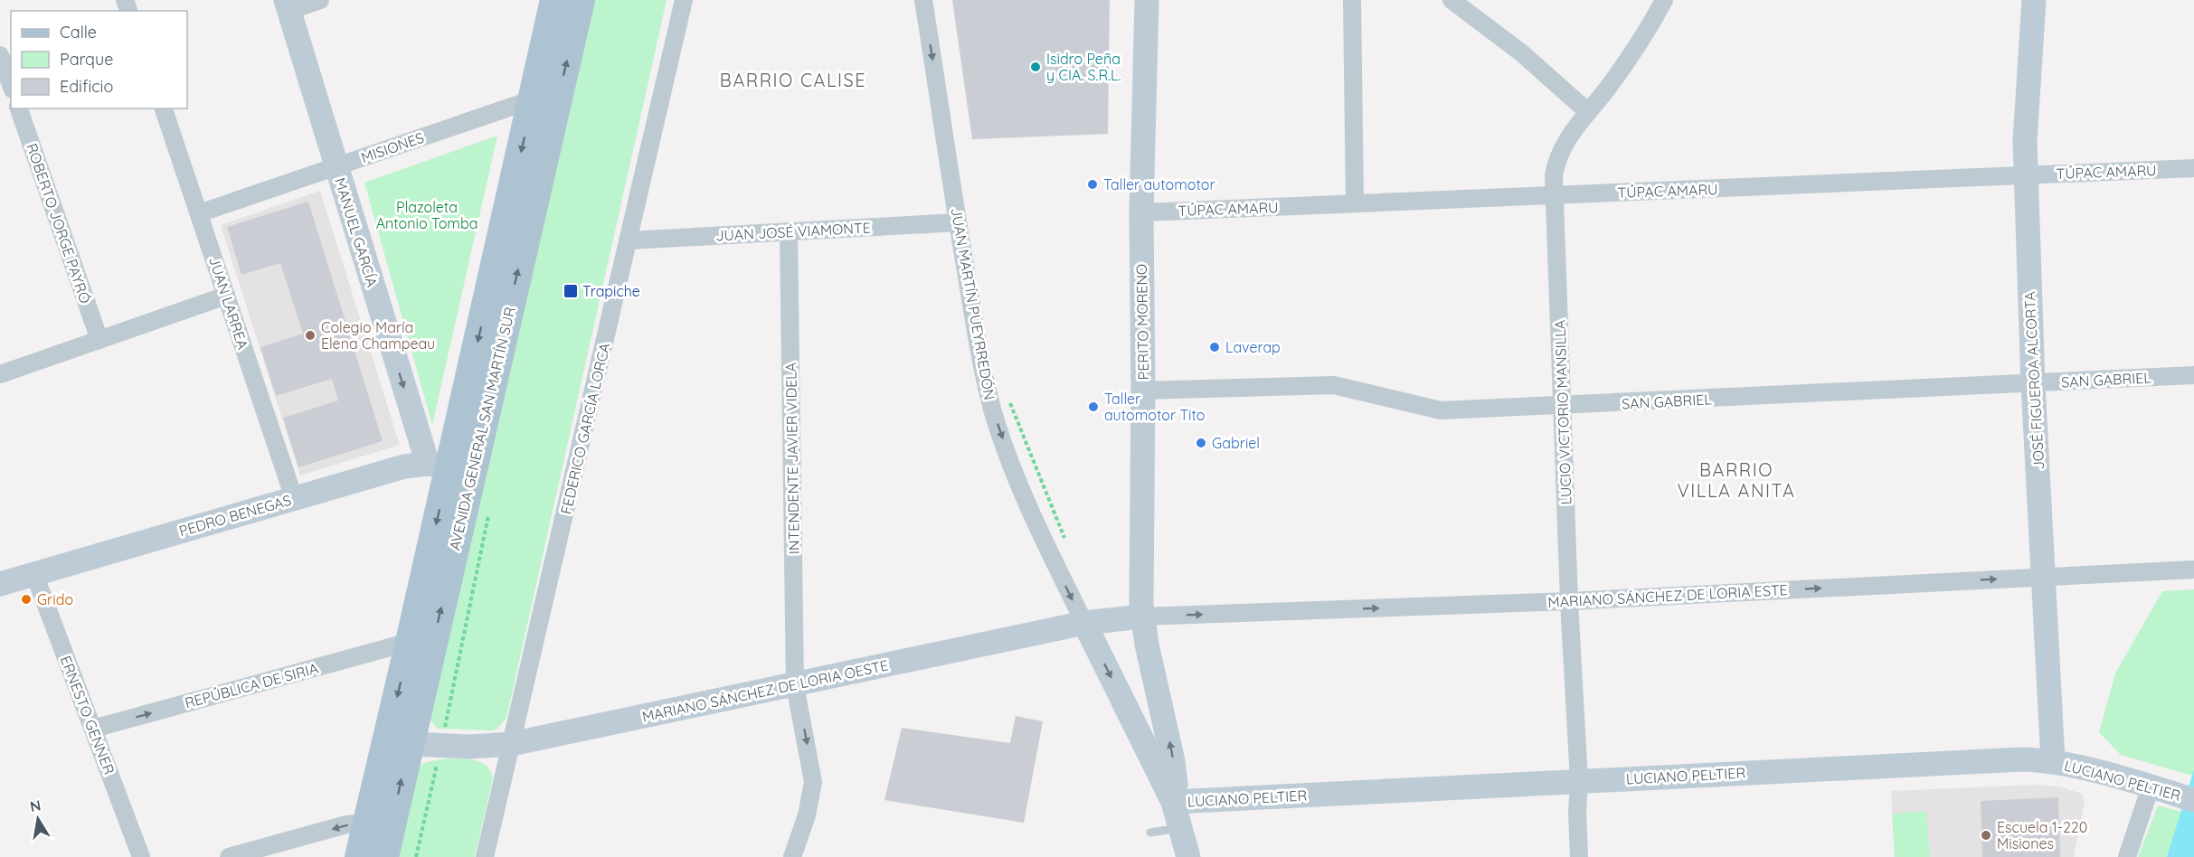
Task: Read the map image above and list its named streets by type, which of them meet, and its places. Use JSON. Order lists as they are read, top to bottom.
{
  "streets": {
    "main road": ["AVENIDA GENERAL SAN MARTÍN SUR"],
    "street": [
      "MISIONES",
      "TÚPAC AMARU",
      "ROBERTO JORGE PAYRÓ",
      "JUAN JOSÉ VIAMONTE",
      "MANUEL GARCÍA",
      "JUAN LARREA",
      "JUAN MARTÍN PUEYRREDÓN",
      "PERITO MORENO",
      "SAN GABRIEL",
      "JOSÉ FIGUEROA ALCORTA",
      "LUCIO VICTORIO MANSILLA",
      "FEDERICO GARCÍA LORCA",
      "INTENDENTE JAVIER VIDELA",
      "PEDRO BENEGAS",
      "MARIANO SÁNCHEZ DE LORIA ESTE",
      "REPÚBLICA DE SIRIA",
      "MARIANO SÁNCHEZ DE LORIA OESTE",
      "ERNESTO GENNER",
      "LUCIANO PELTIER"
    ]
  },
  "crossings": [
    ["MISIONES", "MANUEL GARCÍA"],
    ["MISIONES", "JUAN LARREA"],
    ["MISIONES", "AVENIDA GENERAL SAN MARTÍN SUR"],
    ["TÚPAC AMARU", "PERITO MORENO"],
    ["TÚPAC AMARU", "JOSÉ FIGUEROA ALCORTA"],
    ["TÚPAC AMARU", "LUCIO VICTORIO MANSILLA"],
    ["JUAN JOSÉ VIAMONTE", "JUAN MARTÍN PUEYRREDÓN"],
    ["JUAN JOSÉ VIAMONTE", "FEDERICO GARCÍA LORCA"],
    ["JUAN JOSÉ VIAMONTE", "INTENDENTE JAVIER VIDELA"],
    ["MANUEL GARCÍA", "AVENIDA GENERAL SAN MARTÍN SUR"],
    ["MANUEL GARCÍA", "PEDRO BENEGAS"],
    ["JUAN LARREA", "PEDRO BENEGAS"],
    ["JUAN MARTÍN PUEYRREDÓN", "PERITO MORENO"],
    ["JUAN MARTÍN PUEYRREDÓN", "MARIANO SÁNCHEZ DE LORIA OESTE"],
    ["PERITO MORENO", "SAN GABRIEL"],
    ["PERITO MORENO", "MARIANO SÁNCHEZ DE LORIA ESTE"],
    ["PERITO MORENO", "MARIANO SÁNCHEZ DE LORIA OESTE"],
    ["PERITO MORENO", "LUCIANO PELTIER"],
    ["SAN GABRIEL", "JOSÉ FIGUEROA ALCORTA"],
    ["SAN GABRIEL", "LUCIO VICTORIO MANSILLA"],
    ["JOSÉ FIGUEROA ALCORTA", "MARIANO SÁNCHEZ DE LORIA ESTE"],
    ["JOSÉ FIGUEROA ALCORTA", "LUCIANO PELTIER"],
    ["LUCIO VICTORIO MANSILLA", "MARIANO SÁNCHEZ DE LORIA ESTE"],
    ["LUCIO VICTORIO MANSILLA", "LUCIANO PELTIER"],
    ["AVENIDA GENERAL SAN MARTÍN SUR", "PEDRO BENEGAS"],
    ["AVENIDA GENERAL SAN MARTÍN SUR", "REPÚBLICA DE SIRIA"],
    ["AVENIDA GENERAL SAN MARTÍN SUR", "MARIANO SÁNCHEZ DE LORIA OESTE"],
    ["FEDERICO GARCÍA LORCA", "MARIANO SÁNCHEZ DE LORIA OESTE"],
    ["INTENDENTE JAVIER VIDELA", "MARIANO SÁNCHEZ DE LORIA OESTE"],
    ["PEDRO BENEGAS", "ERNESTO GENNER"],
    ["MARIANO SÁNCHEZ DE LORIA ESTE", "MARIANO SÁNCHEZ DE LORIA OESTE"],
    ["REPÚBLICA DE SIRIA", "ERNESTO GENNER"]
  ],
  "one_way": [
    "MANUEL GARCÍA",
    "JUAN MARTÍN PUEYRREDÓN",
    "MARIANO SÁNCHEZ DE LORIA ESTE",
    "REPÚBLICA DE SIRIA"
  ],
  "districts": ["BARRIO CALISE", "BARRIO VILLA ANITA"],
  "parks": ["Plazoleta Antonio Tomba"],
  "places": {
    "other": [
      "Isidro Peña y CIA. S.R.L.",
      "Taller automotor",
      "Colegio María Elena Champeau",
      "Laverap",
      "Taller automotor Tito",
      "Gabriel",
      "Grido",
      "Escuela 1-220 Misiones"
    ],
    "transit": ["Trapiche"]
  },
  "legend": ["Calle", "Parque", "Edificio"],
  "north": "top"
}
